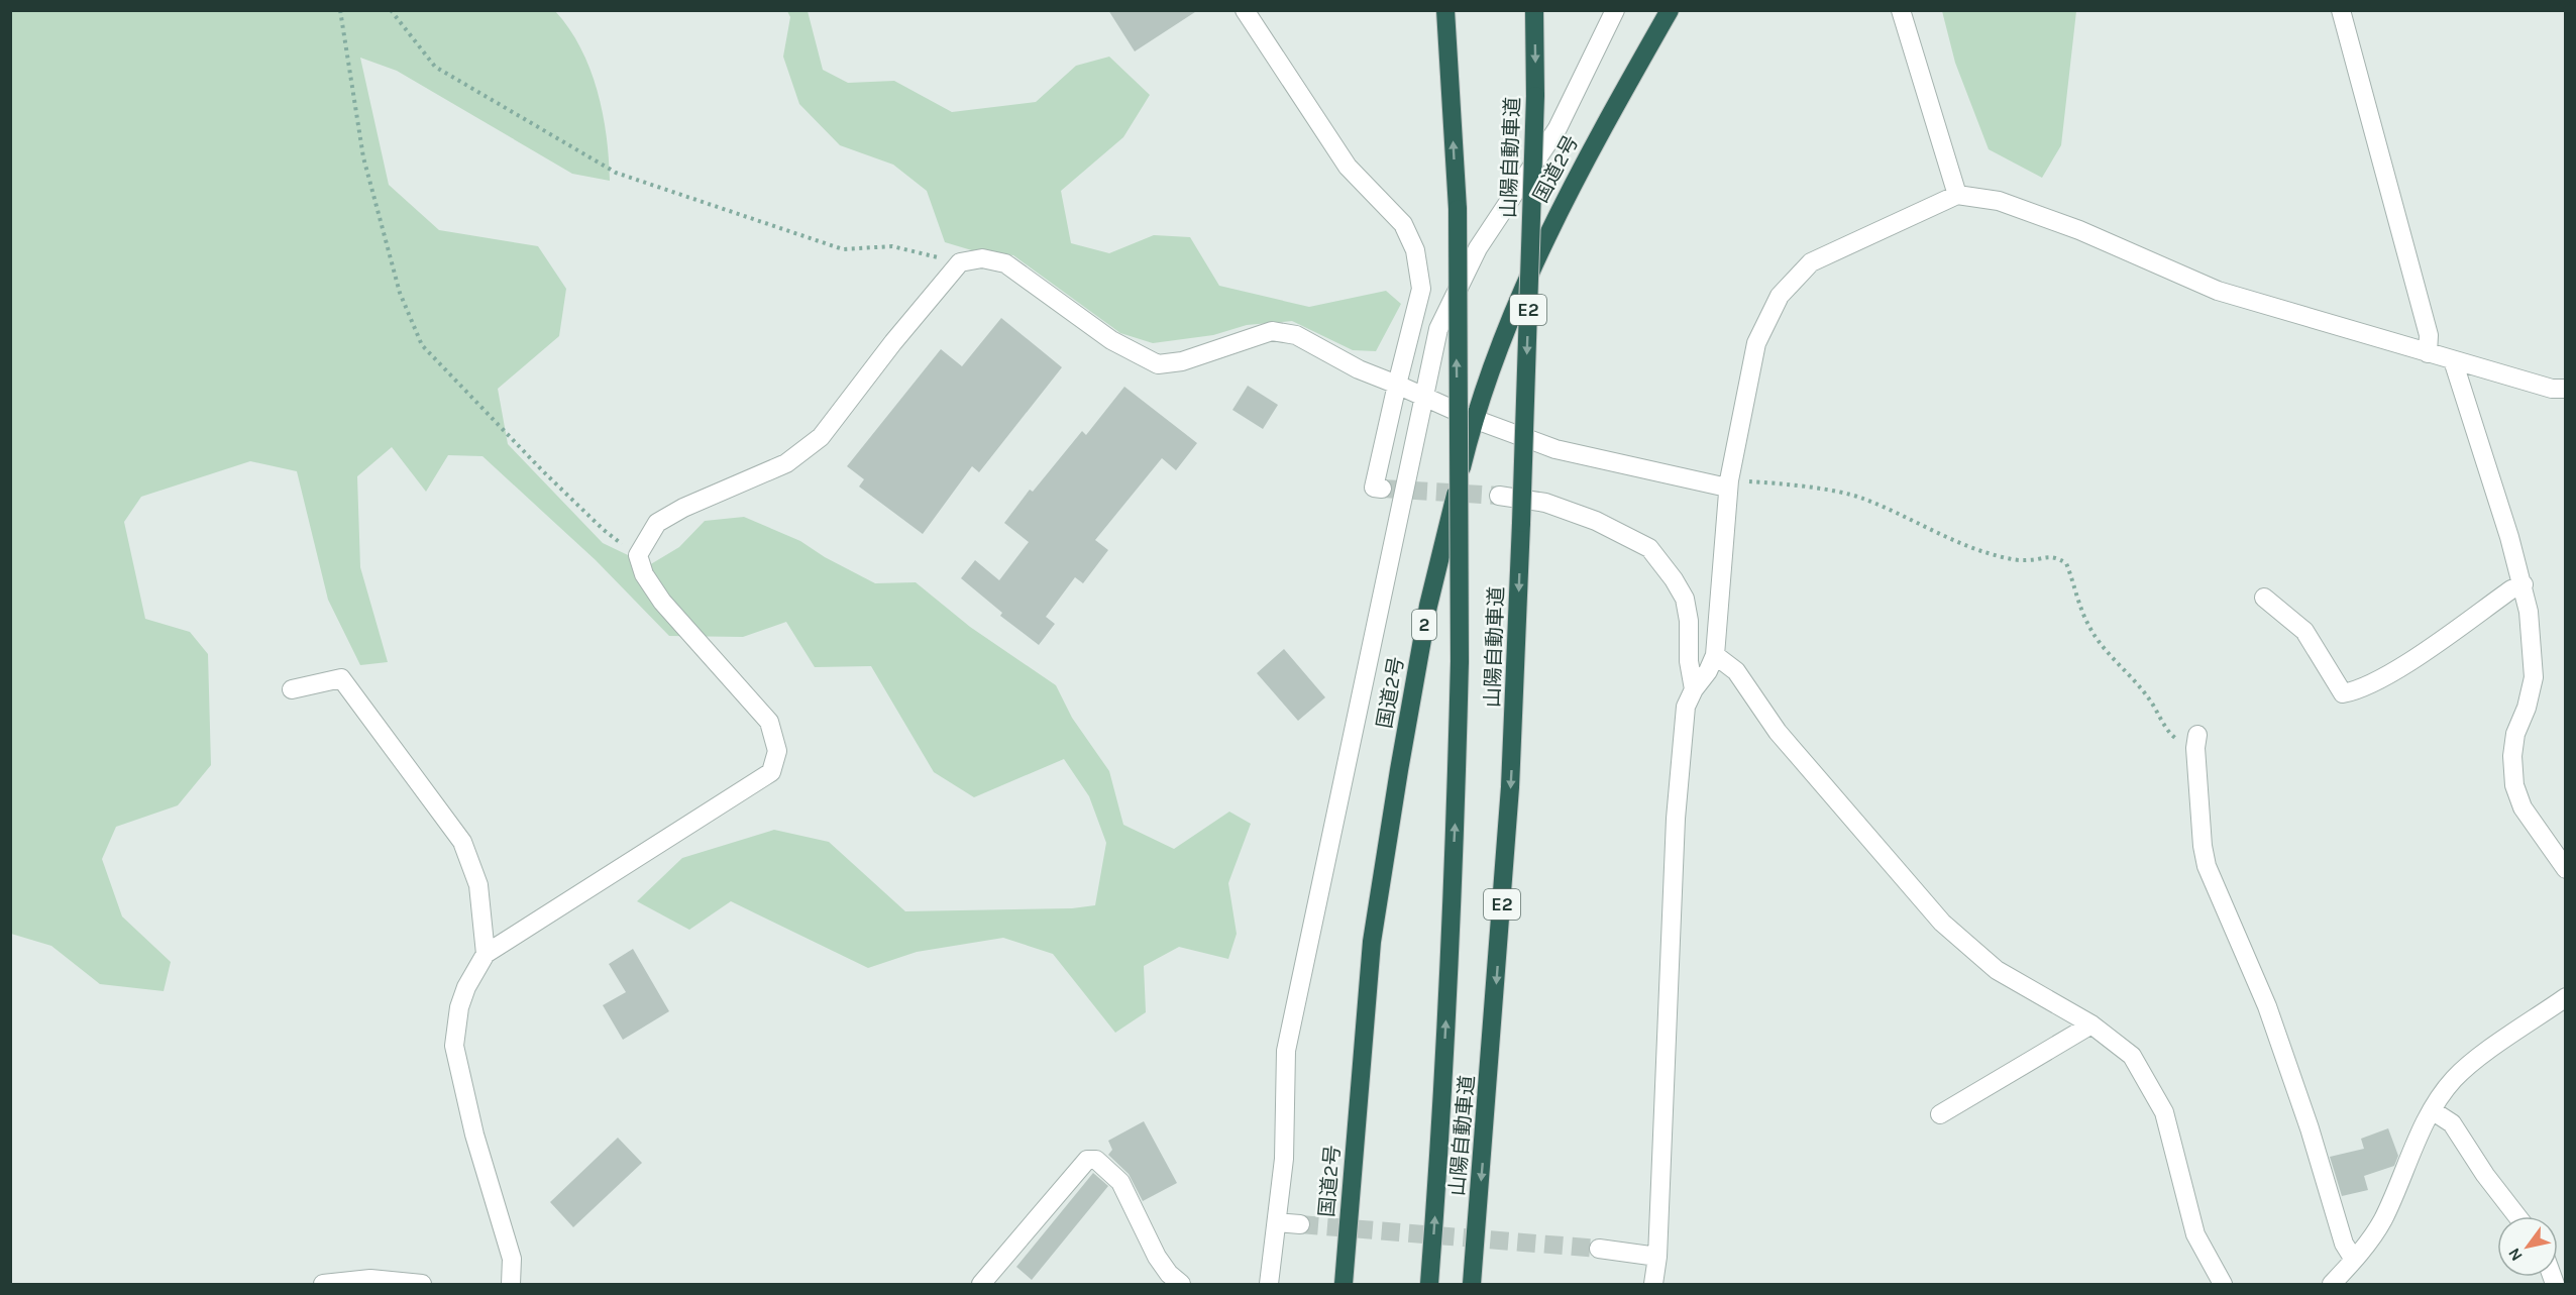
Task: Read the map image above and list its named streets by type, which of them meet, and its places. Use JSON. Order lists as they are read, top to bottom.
{
  "streets": {
    "highway": [
      "山陽自動車道",
      "国道2号",
      "E2",
      "2"
    ]
  },
  "north": "bottom left"
}
